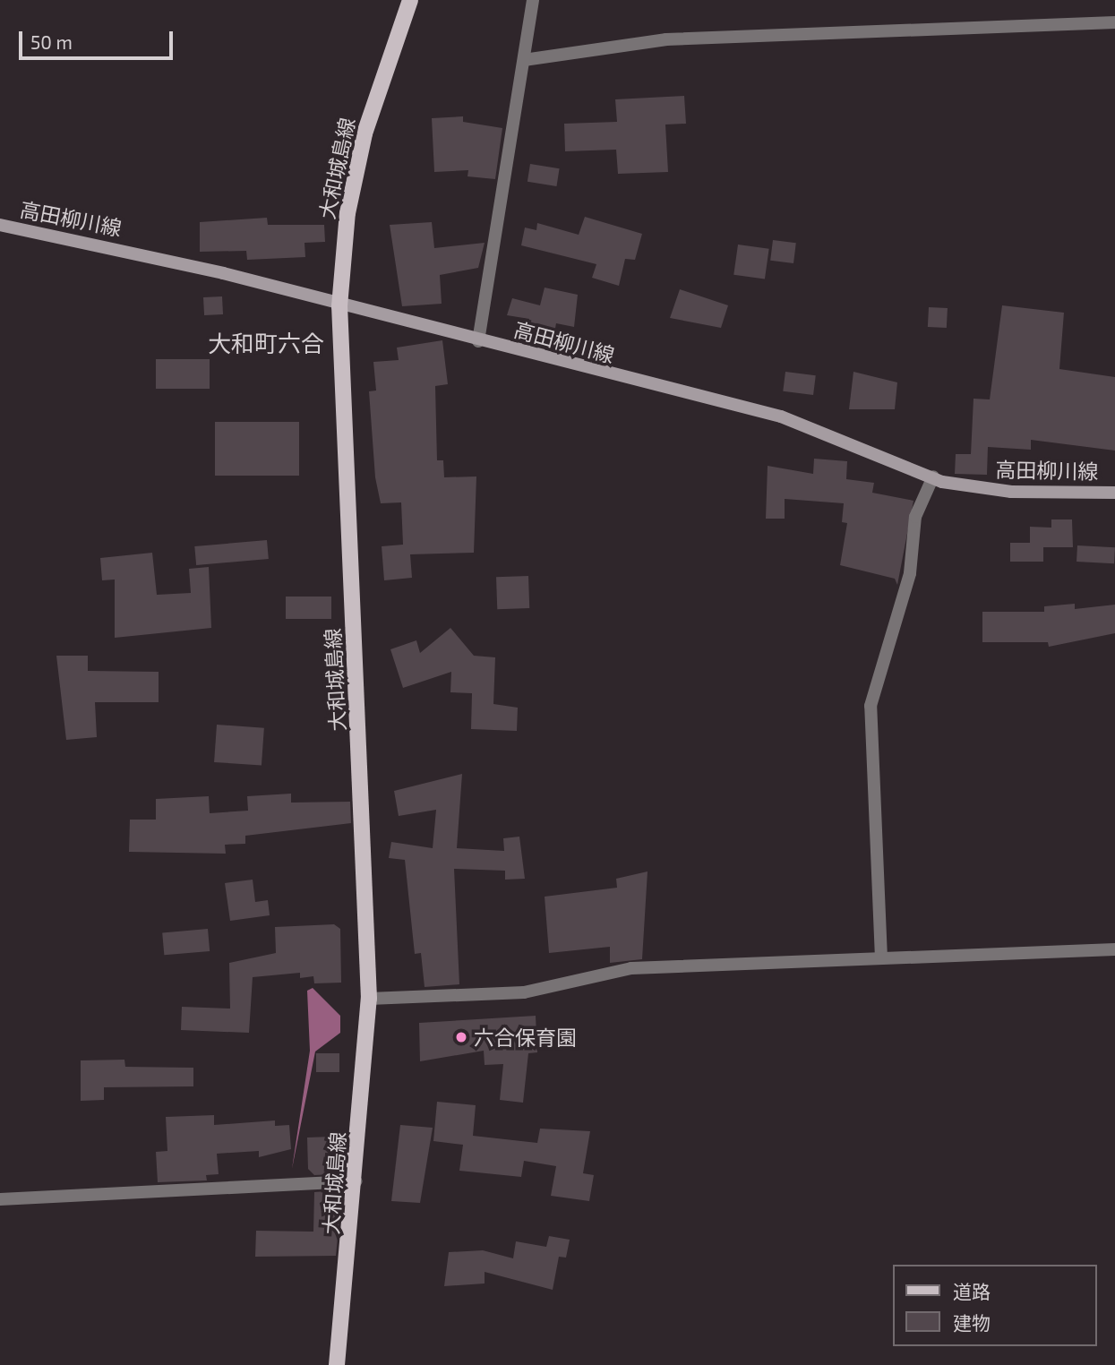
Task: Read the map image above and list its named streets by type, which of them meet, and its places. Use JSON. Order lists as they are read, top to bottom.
{
  "streets": {
    "main road": ["大和城島線", "高田柳川線"]
  },
  "crossings": [
    ["大和城島線", "高田柳川線"]
  ],
  "districts": ["大和町六合"],
  "places": ["六合保育園"],
  "legend": ["道路", "建物"],
  "scale_bar": "50 m"
}
